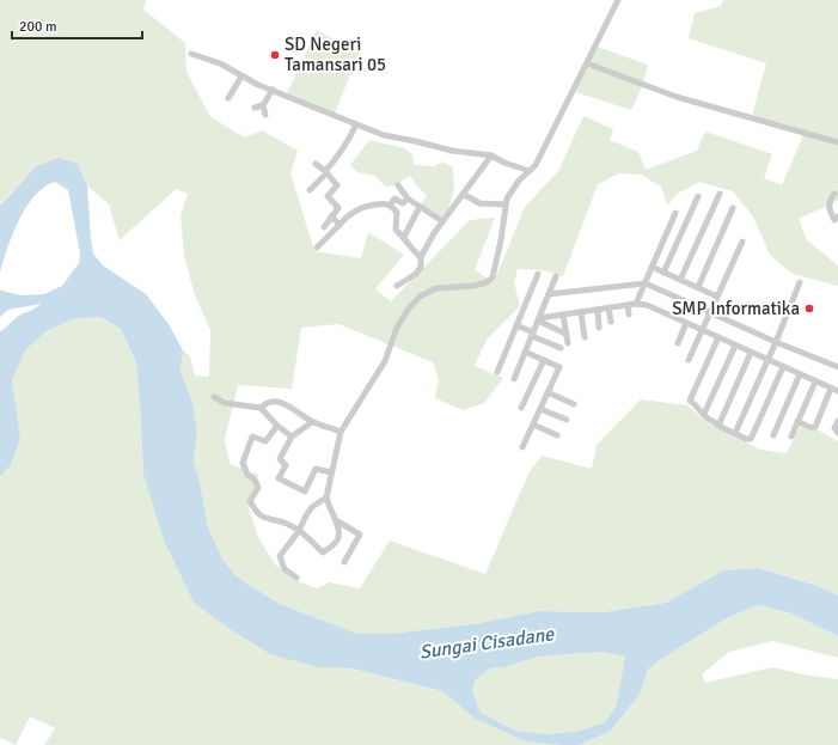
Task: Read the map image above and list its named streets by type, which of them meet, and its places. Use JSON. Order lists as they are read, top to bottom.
{
  "water": ["Sungai Cisadane"],
  "places": ["SD Negeri Tamansari 05", "SMP Informatika"],
  "scale_bar": "200 m"
}
